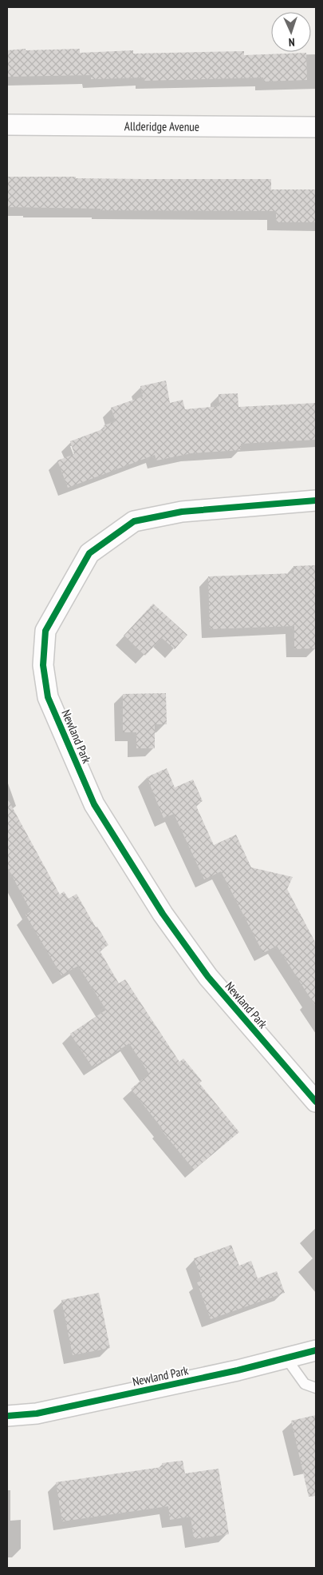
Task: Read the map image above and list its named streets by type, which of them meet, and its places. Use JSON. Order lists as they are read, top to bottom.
{
  "streets": {
    "street": ["Allderidge Avenue", "Newland Park"]
  },
  "north": "bottom"
}
